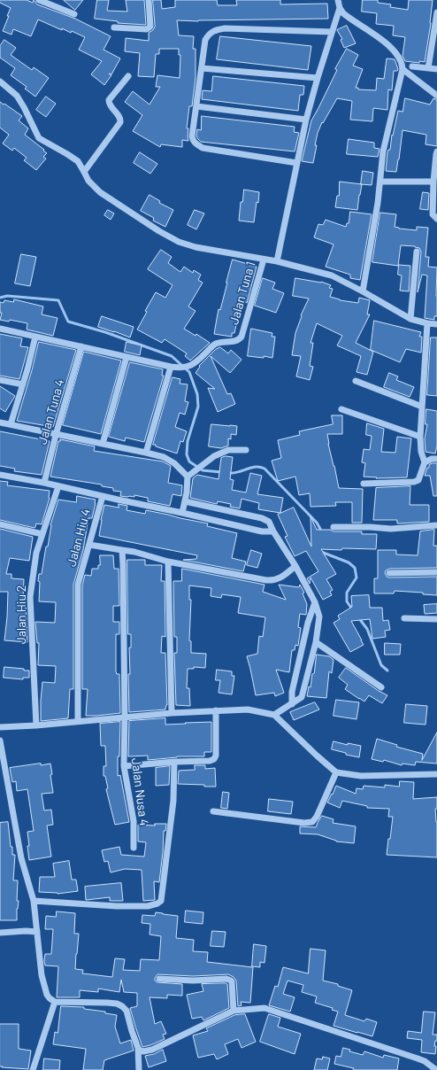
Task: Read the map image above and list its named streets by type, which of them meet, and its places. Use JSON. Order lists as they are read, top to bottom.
{
  "streets": {
    "street": [
      "Jalan Tuna 1",
      "Jalan Tuna 4",
      "Jalan Hiu 4",
      "Jalan Hiu 2",
      "Jalan Nusa 4"
    ]
  }
}
